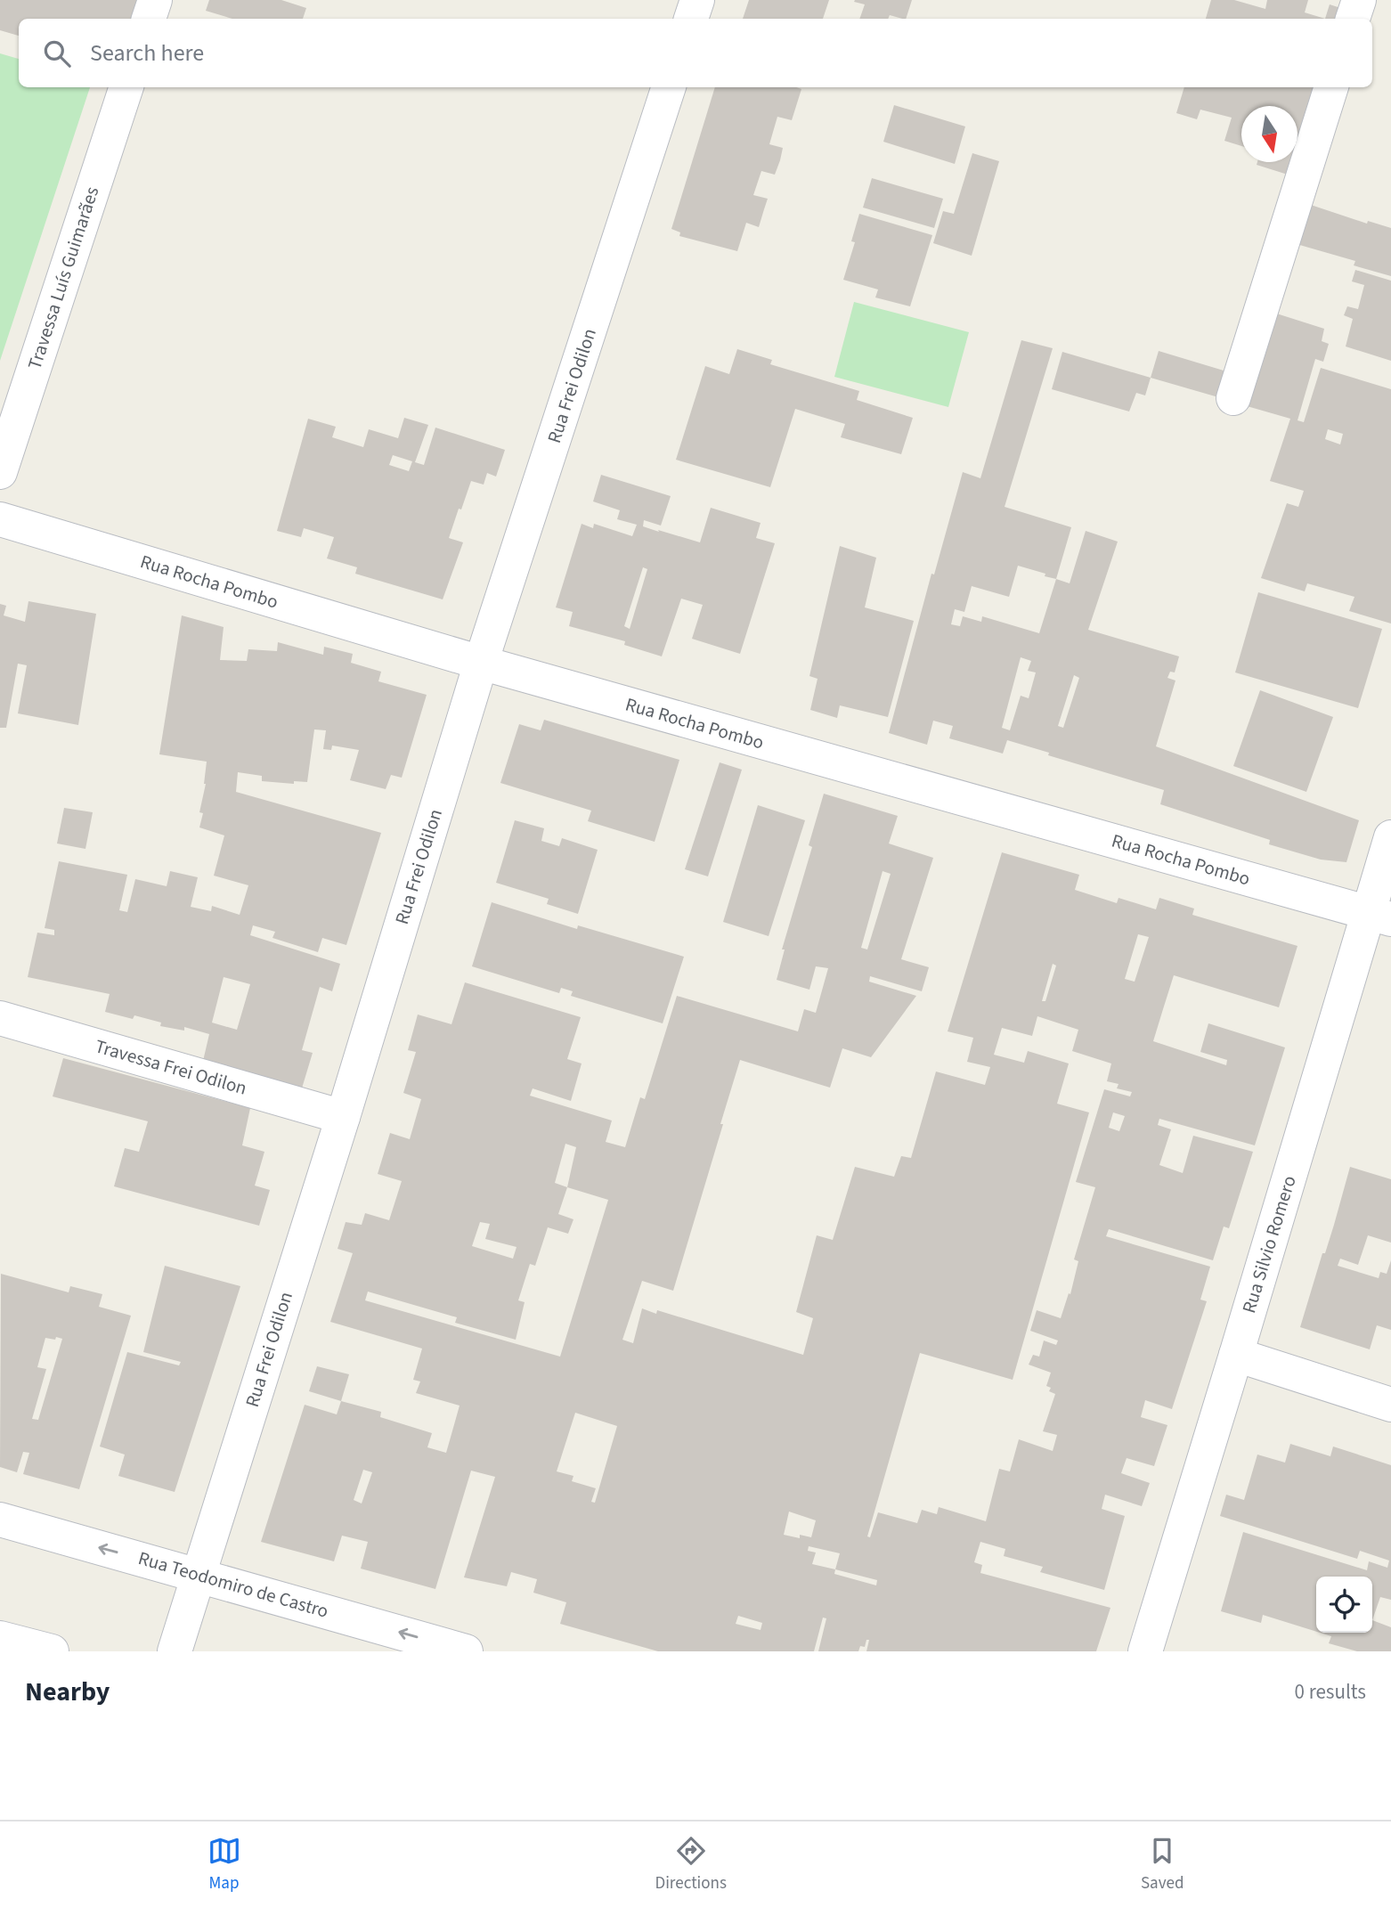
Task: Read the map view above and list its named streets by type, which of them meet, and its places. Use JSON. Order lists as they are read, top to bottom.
{
  "streets": {
    "street": [
      "Travessa Luís Guimarães",
      "Rua Frei Odilon",
      "Rua Rocha Pombo",
      "Travessa Frei Odilon",
      "Rua Silvio Romero",
      "Rua Teodomiro de Castro"
    ]
  },
  "crossings": [
    ["Rua Frei Odilon", "Rua Rocha Pombo"],
    ["Rua Frei Odilon", "Travessa Frei Odilon"],
    ["Rua Frei Odilon", "Rua Teodomiro de Castro"],
    ["Rua Rocha Pombo", "Rua Silvio Romero"]
  ],
  "one_way": ["Rua Teodomiro de Castro"],
  "north": "bottom",
  "page": {
    "search": "Search here",
    "heading": ["Nearby", "0 results"],
    "nav": ["Map", "Directions", "Saved"]
  }
}
